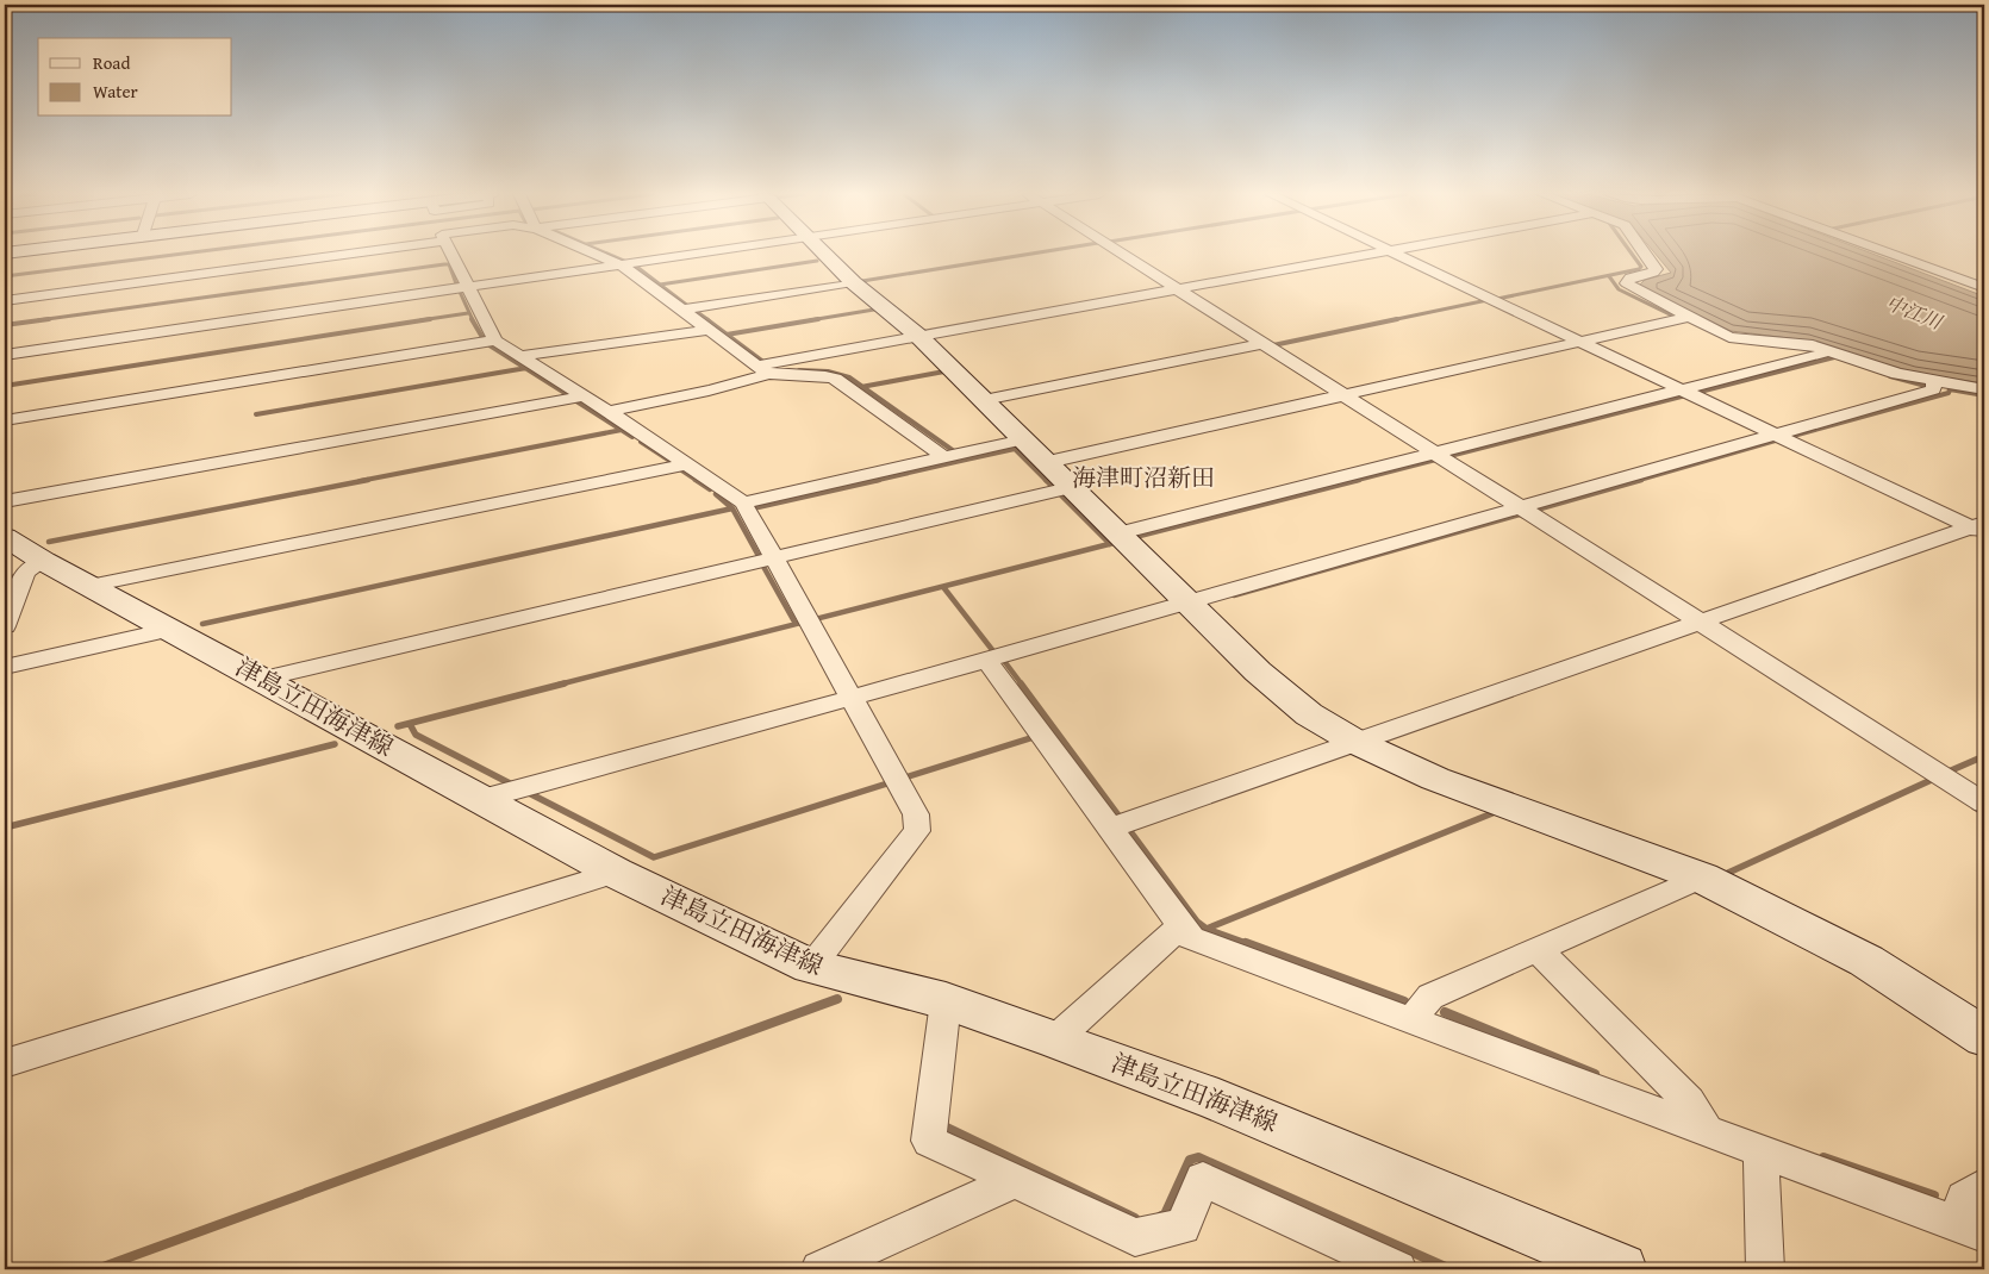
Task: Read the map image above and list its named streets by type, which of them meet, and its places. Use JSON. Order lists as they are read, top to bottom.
{
  "streets": {
    "street": ["津島立田海津線"]
  },
  "districts": ["海津町沼新田"],
  "water": ["中江川"],
  "legend": ["Road", "Water"]
}
